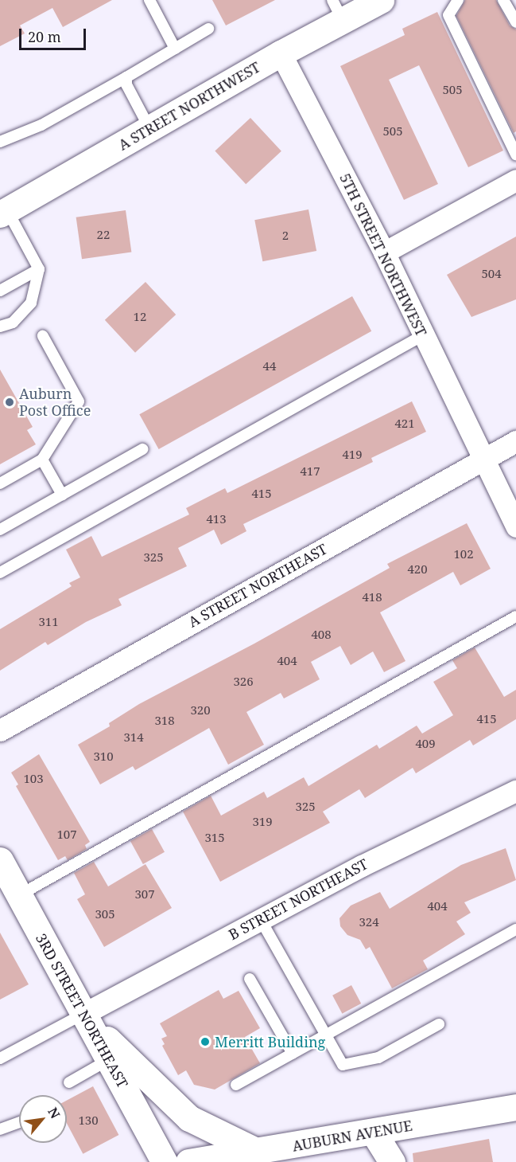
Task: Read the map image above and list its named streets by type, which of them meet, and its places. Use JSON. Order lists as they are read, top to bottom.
{
  "streets": {
    "street": [
      "A STREET NORTHWEST",
      "5TH STREET NORTHWEST",
      "A STREET NORTHEAST",
      "B STREET NORTHEAST",
      "3RD STREET NORTHEAST",
      "AUBURN AVENUE"
    ]
  },
  "crossings": [
    ["A STREET NORTHWEST", "5TH STREET NORTHWEST"],
    ["5TH STREET NORTHWEST", "A STREET NORTHEAST"],
    ["B STREET NORTHEAST", "3RD STREET NORTHEAST"]
  ],
  "places": ["Auburn Post Office", "Merritt Building"],
  "house_numbers": [
    "505",
    "505",
    "22",
    "2",
    "504",
    "12",
    "44",
    "421",
    "419",
    "417",
    "415",
    "413",
    "102",
    "325",
    "420",
    "418",
    "311",
    "408",
    "404",
    "326",
    "320",
    "415",
    "318",
    "314",
    "409",
    "310",
    "103",
    "325",
    "319",
    "107",
    "315",
    "307",
    "404",
    "305",
    "324",
    "130"
  ],
  "scale_bar": "20 m",
  "north": "top right"
}
